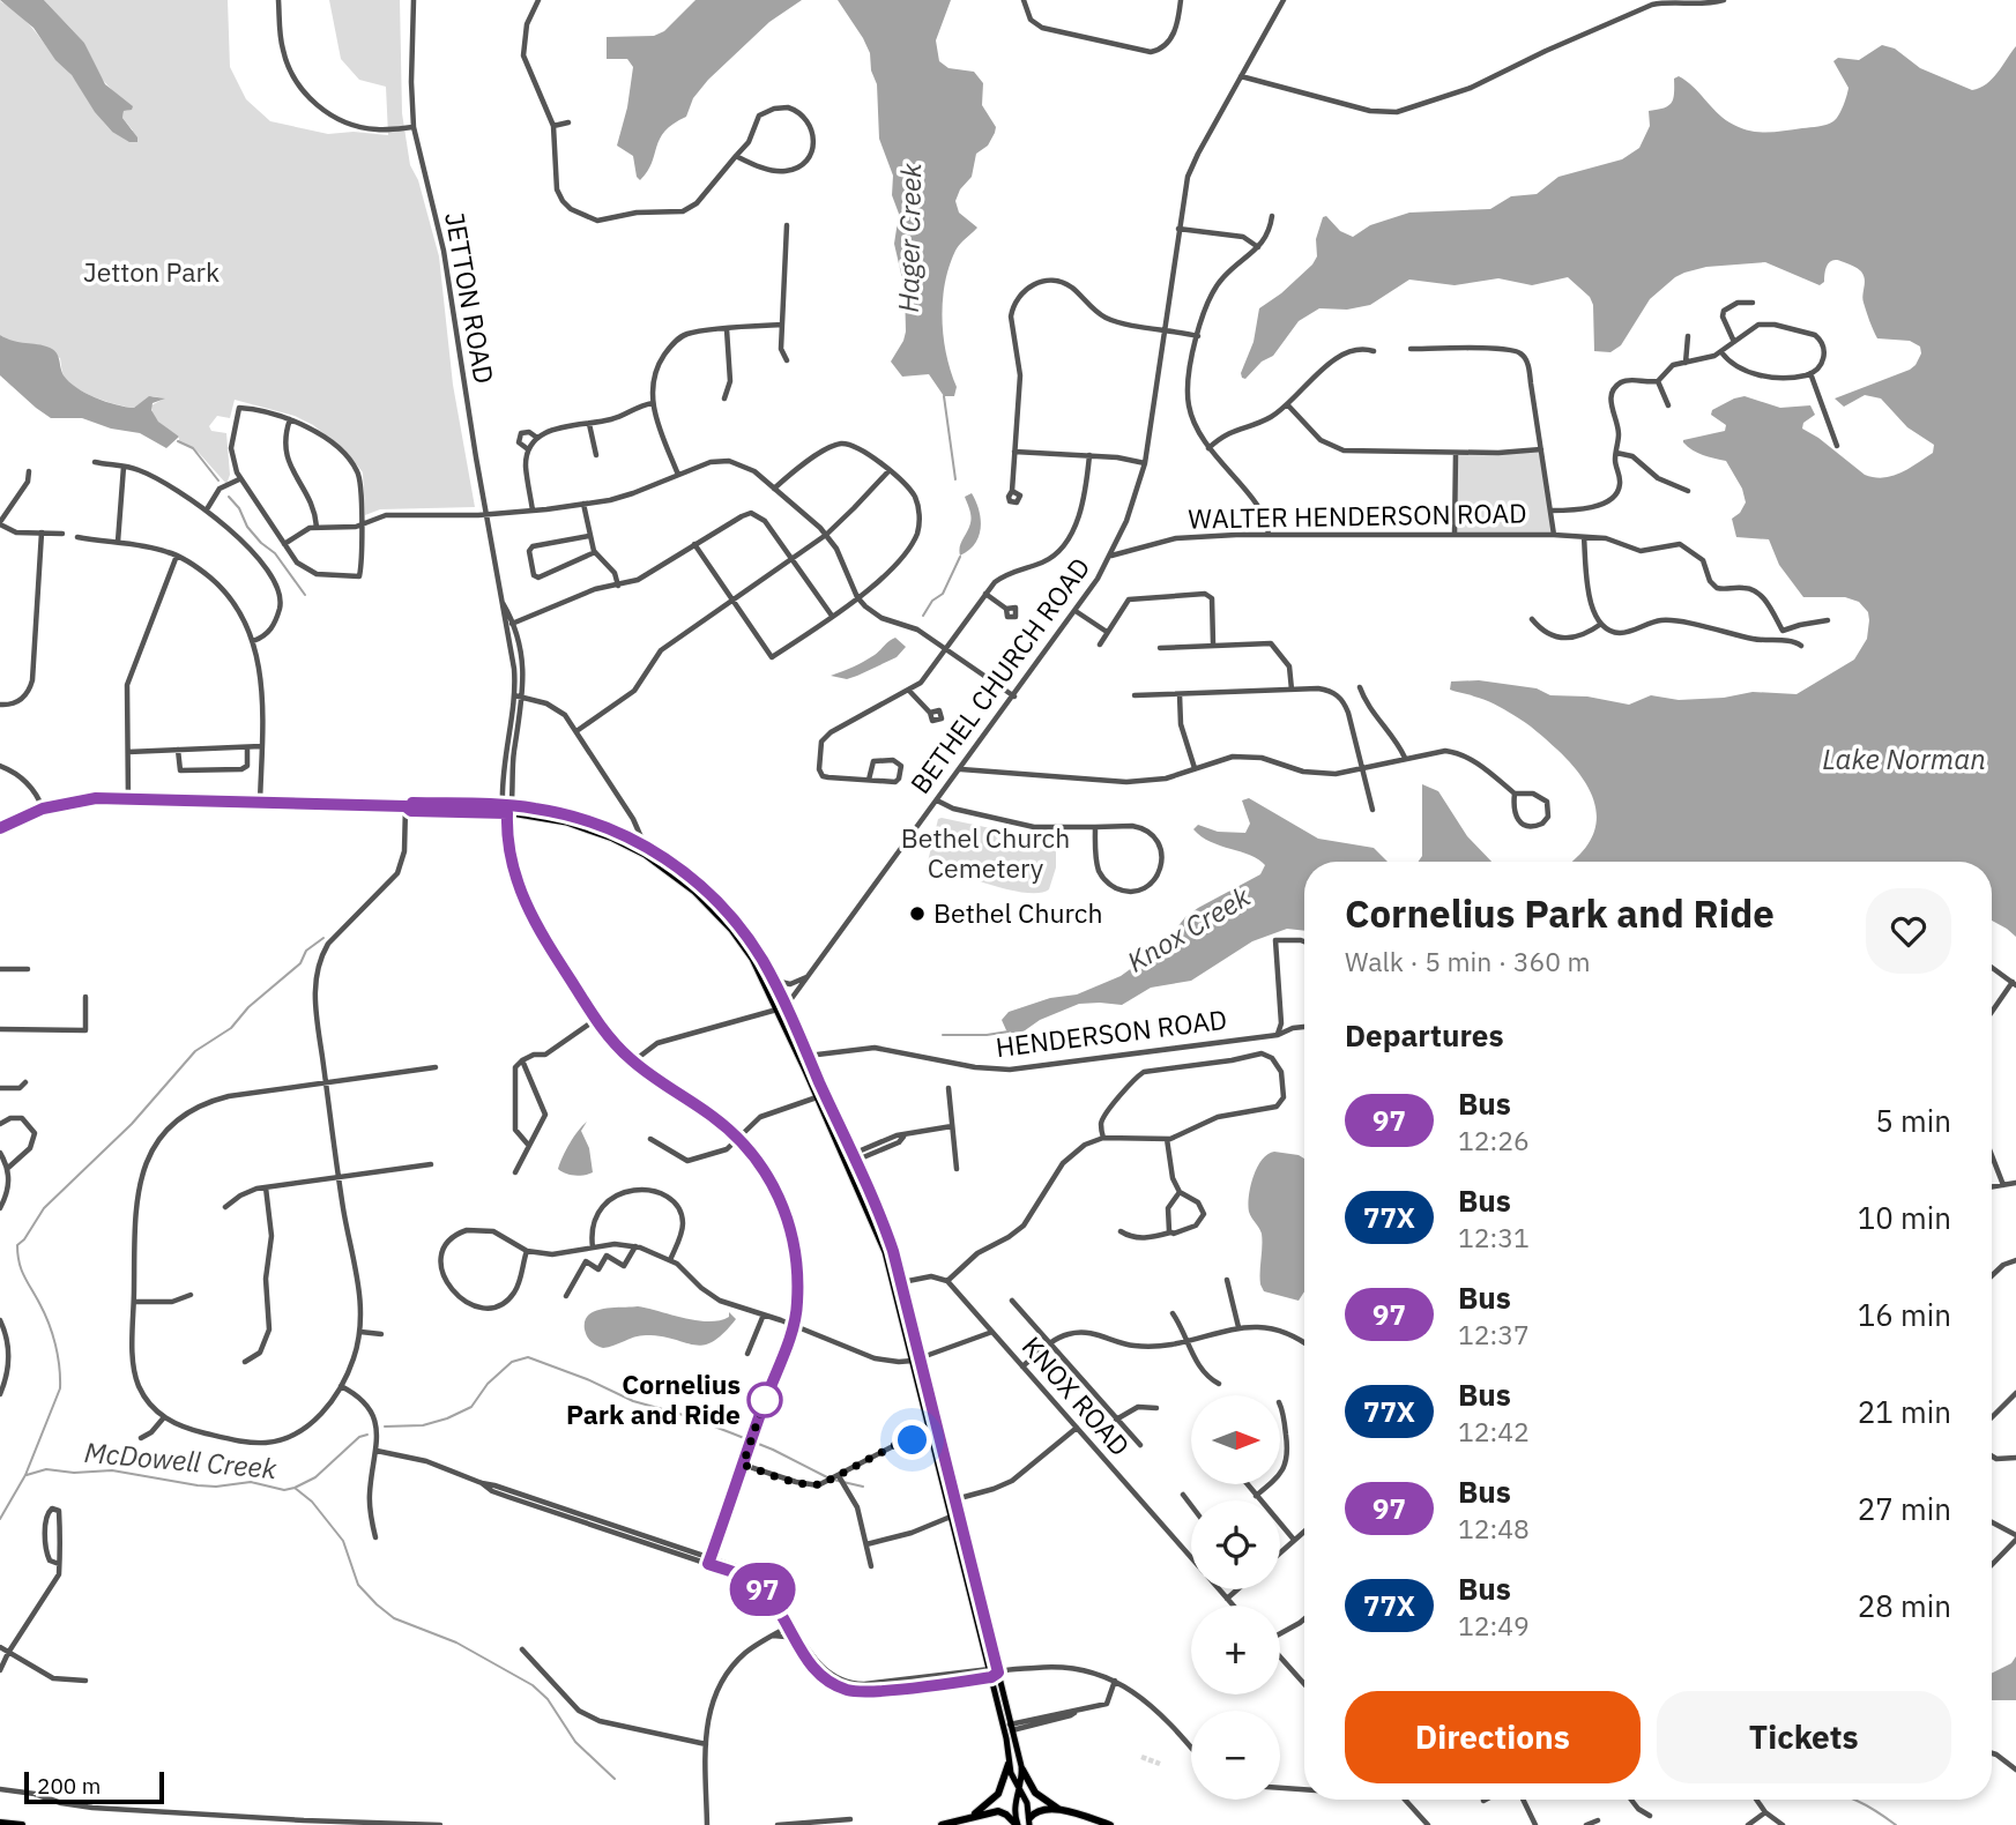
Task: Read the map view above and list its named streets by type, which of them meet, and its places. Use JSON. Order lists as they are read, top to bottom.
{
  "streets": {
    "street": [
      "JETTON ROAD",
      "WALTER HENDERSON ROAD",
      "BETHEL CHURCH ROAD",
      "HENDERSON ROAD",
      "KNOX ROAD"
    ]
  },
  "crossings": [
    ["WALTER HENDERSON ROAD", "BETHEL CHURCH ROAD"]
  ],
  "water": [
    "Hager Creek",
    "Lake Norman",
    "Knox Creek",
    "McDowell Creek"
  ],
  "parks": ["Jetton Park", "Bethel Church Cemetery"],
  "places": ["Bethel Church", "Cornelius Park and Ride"],
  "lines": ["bus line 97"],
  "scale_bar": "200 m",
  "north": "right",
  "page": {
    "on_map": "97",
    "heading": [
      ["Cornelius Park and Ride", "Walk · 5 min · 360 m"],
      "Departures"
    ],
    "list": [
      {
        "mark": "97",
        "name": "Bus",
        "note": "12:26",
        "value": "5 min"
      },
      {
        "mark": "77X",
        "name": "Bus",
        "note": "12:31",
        "value": "10 min"
      },
      {
        "mark": "97",
        "name": "Bus",
        "note": "12:37",
        "value": "16 min"
      },
      {
        "mark": "77X",
        "name": "Bus",
        "note": "12:42",
        "value": "21 min"
      },
      {
        "mark": "97",
        "name": "Bus",
        "note": "12:48",
        "value": "27 min"
      },
      {
        "mark": "77X",
        "name": "Bus",
        "note": "12:49",
        "value": "28 min"
      }
    ],
    "map_buttons": ["+", "−"],
    "buttons": ["Directions", "Tickets"],
    "scale": "200 m"
  }
}
